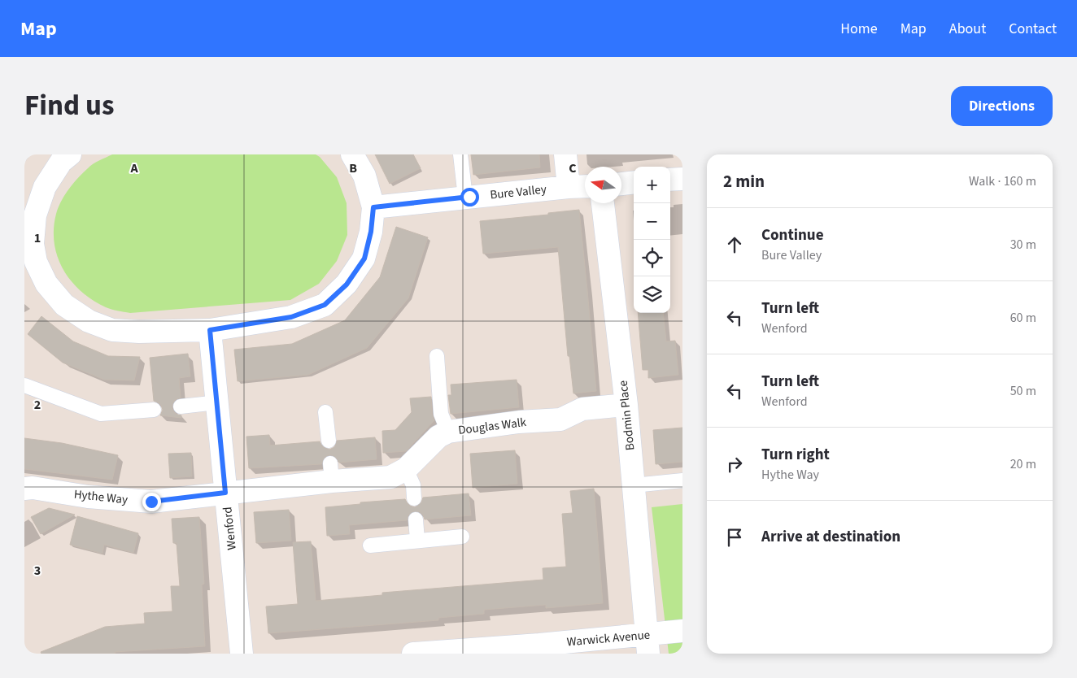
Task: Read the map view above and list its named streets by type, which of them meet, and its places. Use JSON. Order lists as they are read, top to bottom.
{
  "streets": {
    "street": [
      "Bure Valley",
      "Bodmin Place",
      "Douglas Walk",
      "Hythe Way",
      "Wenford",
      "Warwick Avenue"
    ]
  },
  "crossings": [
    ["Bodmin Place", "Douglas Walk"],
    ["Bodmin Place", "Warwick Avenue"],
    ["Douglas Walk", "Hythe Way"],
    ["Douglas Walk", "Wenford"],
    ["Hythe Way", "Wenford"]
  ],
  "north": "left",
  "page": {
    "header": "Map",
    "nav": [
      "Home",
      "Map",
      "About",
      "Contact"
    ],
    "title": "Find us",
    "buttons": "Directions",
    "heading": ["2 min", "Walk · 160 m"],
    "map_buttons": ["+", "−"],
    "list": [
      ["Continue", "Bure Valley", "30 m"],
      ["Turn left", "Wenford", "60 m"],
      ["Turn left", "Wenford", "50 m"],
      ["Turn right", "Hythe Way", "20 m"],
      "Arrive at destination"
    ]
  },
  "grid": {
    "columns": ["A", "B", "C"],
    "rows": ["1", "2", "3"]
  }
}
